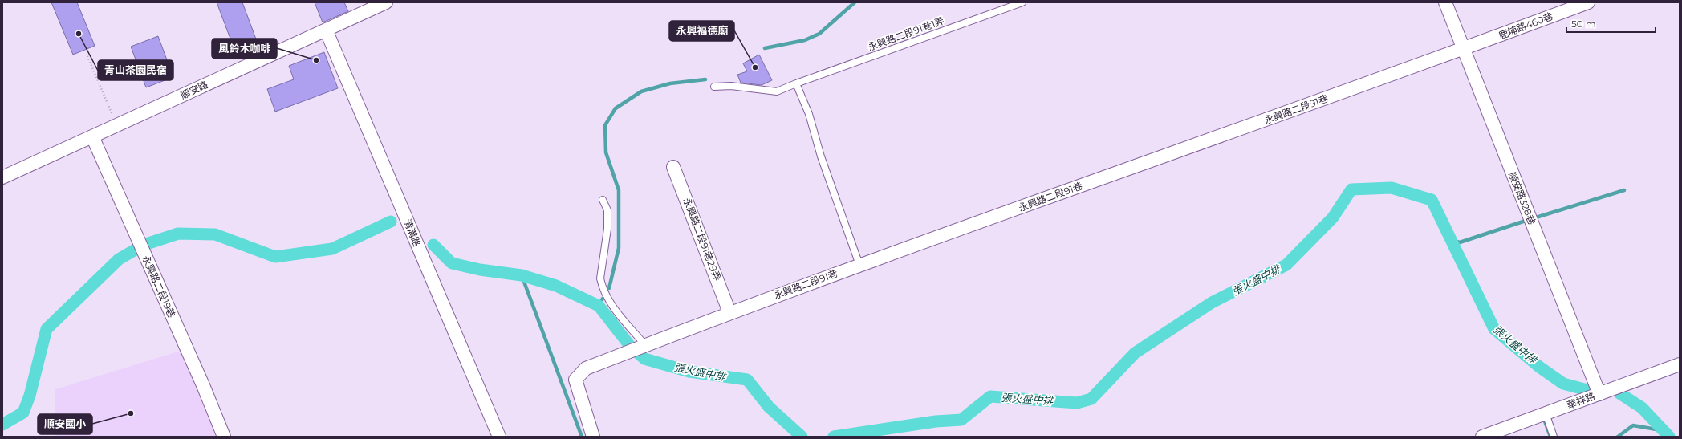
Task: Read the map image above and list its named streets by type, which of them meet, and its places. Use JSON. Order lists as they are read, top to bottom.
{
  "streets": {
    "street": [
      "鹿埔路460巷",
      "順安路",
      "永興路二段91巷",
      "順安路328巷",
      "清溝路",
      "永興路二段91巷29弄",
      "永興路二段19巷",
      "華祥路"
    ],
    "lane": ["永興路二段91巷1弄"]
  },
  "crossings": [
    ["鹿埔路460巷", "永興路二段91巷"],
    ["鹿埔路460巷", "順安路328巷"],
    ["順安路", "清溝路"],
    ["順安路", "永興路二段19巷"],
    ["永興路二段91巷", "順安路328巷"],
    ["永興路二段91巷", "永興路二段91巷29弄"],
    ["順安路328巷", "華祥路"]
  ],
  "water": ["張火盛中排"],
  "places": [
    "青山茶園民宿",
    "風鈴木咖啡",
    "永興福德廟",
    "順安國小"
  ],
  "scale_bar": "50 m"
}
